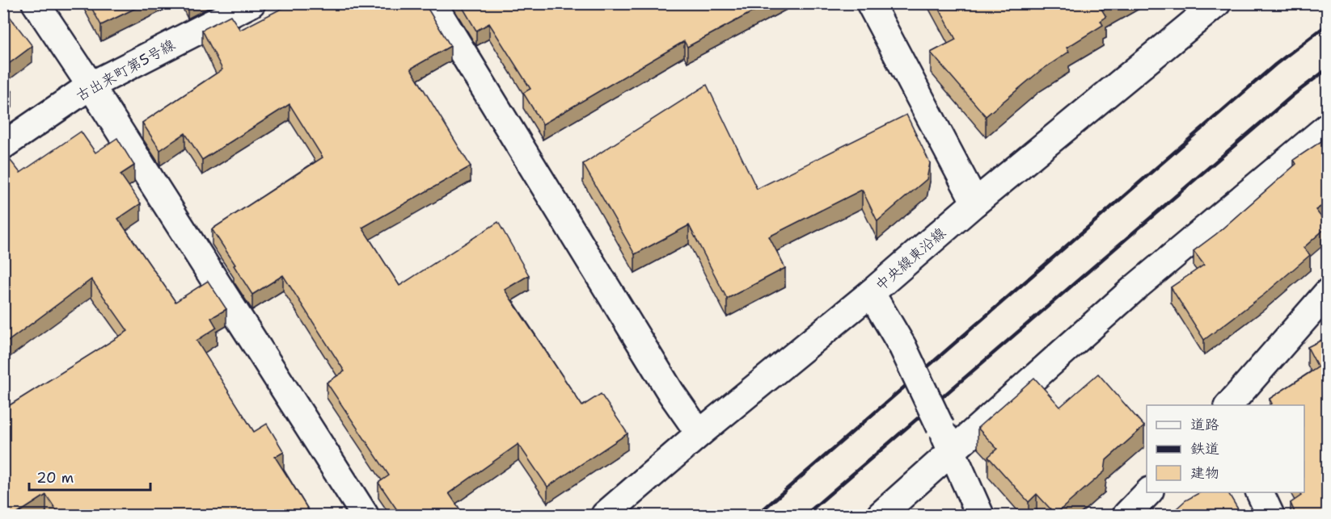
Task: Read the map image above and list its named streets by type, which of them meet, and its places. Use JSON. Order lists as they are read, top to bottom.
{
  "streets": {
    "street": ["古出来町第5号線", "中央線東沿線"]
  },
  "legend": ["道路", "鉄道", "建物"],
  "scale_bar": "20 m"
}
